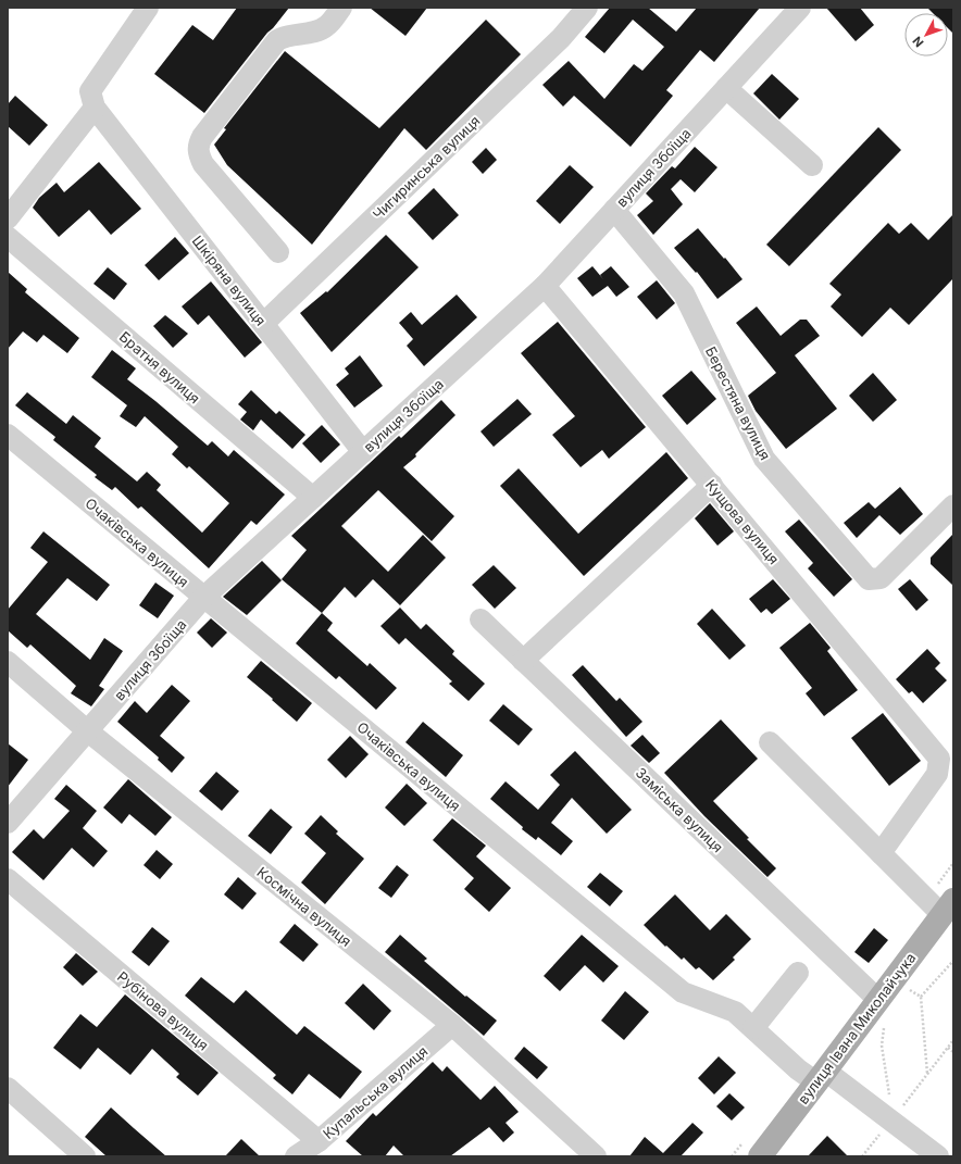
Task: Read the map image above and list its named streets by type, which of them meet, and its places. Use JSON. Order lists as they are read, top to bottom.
{
  "streets": {
    "main road": ["вулиця Івана Миколайчука"],
    "street": [
      "Чигиринська вулиця",
      "вулиця Збоїща",
      "Шкіряна вулиця",
      "Братня вулиця",
      "Берестяна вулиця",
      "Кущова вулиця",
      "Очаківська вулиця",
      "Заміська вулиця",
      "Космічна вулиця",
      "Рубінова вулиця",
      "Купальська вулиця"
    ]
  },
  "crossings": [
    ["Чигиринська вулиця", "Шкіряна вулиця"],
    ["вулиця Збоїща", "Шкіряна вулиця"],
    ["вулиця Збоїща", "Братня вулиця"],
    ["вулиця Збоїща", "Берестяна вулиця"],
    ["вулиця Збоїща", "Кущова вулиця"],
    ["вулиця Збоїща", "Очаківська вулиця"],
    ["вулиця Збоїща", "Космічна вулиця"],
    ["Очаківська вулиця", "вулиця Івана Миколайчука"],
    ["Заміська вулиця", "вулиця Івана Миколайчука"],
    ["Космічна вулиця", "Купальська вулиця"],
    ["Рубінова вулиця", "Купальська вулиця"]
  ],
  "north": "bottom left"
}
